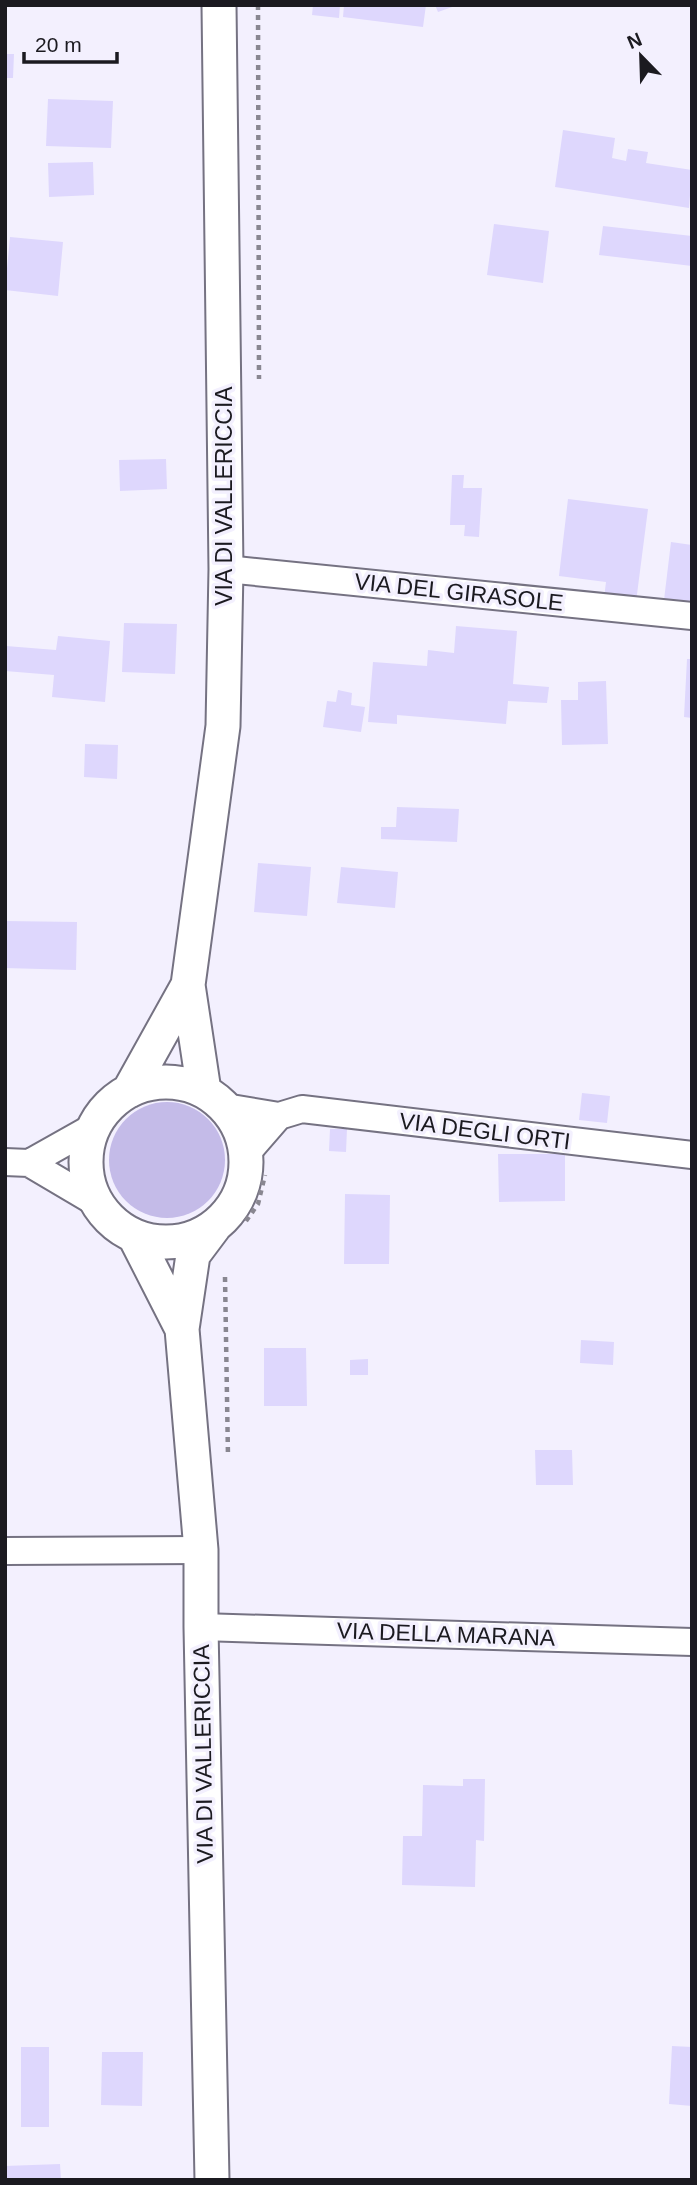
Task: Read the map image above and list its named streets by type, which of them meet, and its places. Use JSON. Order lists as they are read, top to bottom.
{
  "streets": {
    "street": [
      "VIA DI VALLERICCIA",
      "VIA DEL GIRASOLE",
      "VIA DEGLI ORTI",
      "VIA DELLA MARANA"
    ]
  },
  "crossings": [
    ["VIA DI VALLERICCIA", "VIA DEL GIRASOLE"],
    ["VIA DI VALLERICCIA", "VIA DEGLI ORTI"],
    ["VIA DI VALLERICCIA", "VIA DELLA MARANA"]
  ],
  "scale_bar": "20 m",
  "north": "top left"
}
